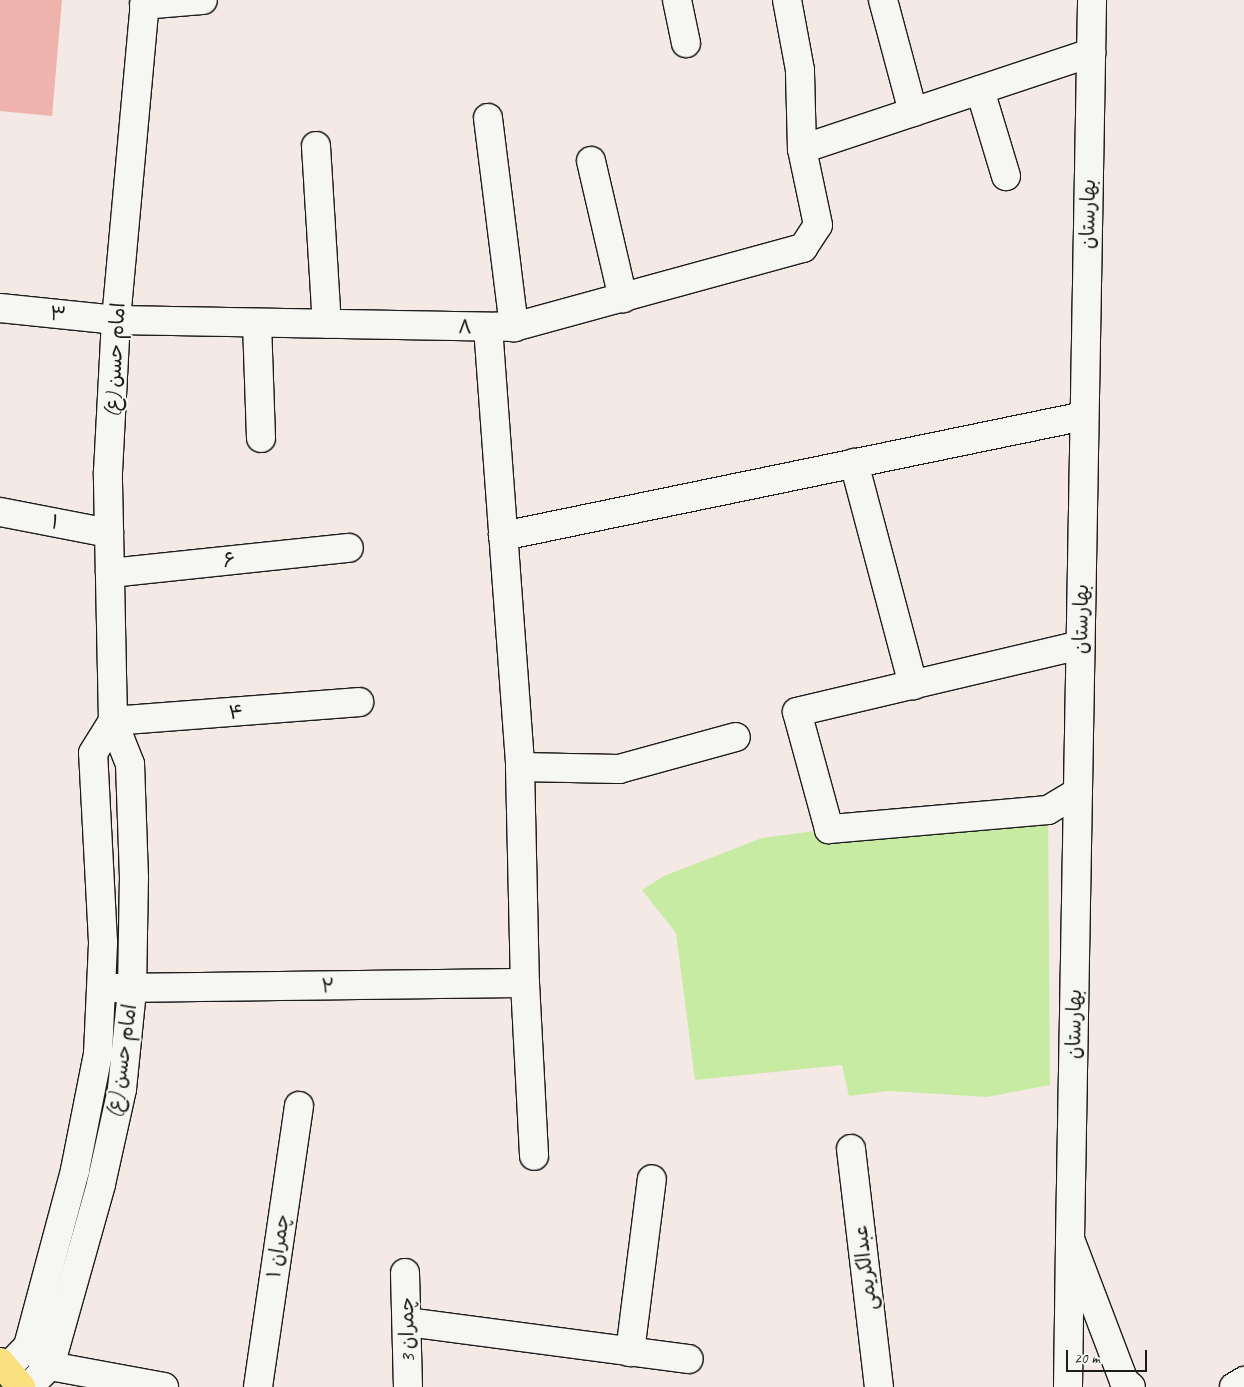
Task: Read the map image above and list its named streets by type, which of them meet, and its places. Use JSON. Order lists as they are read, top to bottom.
{
  "streets": {
    "street": [
      "بهارستان",
      "۳",
      "۸",
      "امام حسن (ع)",
      "۱",
      "۶",
      "۴",
      "۲",
      "چمران ۱",
      "عبدالکریمی",
      "چمران 3"
    ]
  },
  "crossings": [
    ["۳", "۸"],
    ["۳", "امام حسن (ع)"],
    ["۸", "امام حسن (ع)"],
    ["امام حسن (ع)", "۱"],
    ["امام حسن (ع)", "۶"],
    ["امام حسن (ع)", "۴"],
    ["امام حسن (ع)", "۲"]
  ],
  "scale_bar": "20 m"
}
